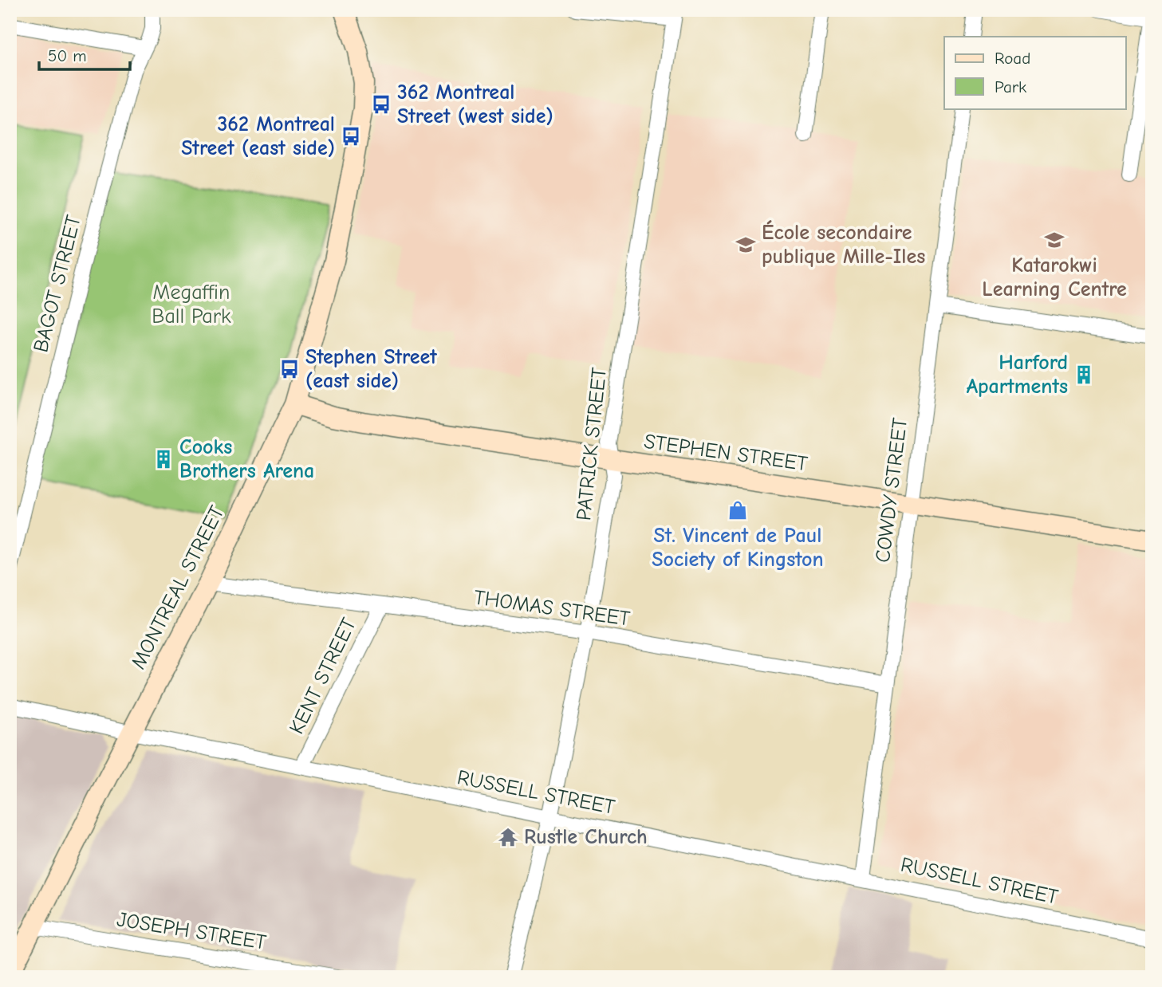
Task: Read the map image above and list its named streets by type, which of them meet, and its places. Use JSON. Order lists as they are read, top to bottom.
{
  "streets": {
    "main road": ["STEPHEN STREET", "MONTREAL STREET"],
    "street": [
      "BAGOT STREET",
      "PATRICK STREET",
      "COWDY STREET",
      "THOMAS STREET",
      "KENT STREET",
      "RUSSELL STREET",
      "JOSEPH STREET"
    ]
  },
  "crossings": [
    ["PATRICK STREET", "STEPHEN STREET"],
    ["PATRICK STREET", "THOMAS STREET"],
    ["PATRICK STREET", "RUSSELL STREET"],
    ["STEPHEN STREET", "COWDY STREET"],
    ["STEPHEN STREET", "MONTREAL STREET"],
    ["COWDY STREET", "THOMAS STREET"],
    ["COWDY STREET", "RUSSELL STREET"],
    ["MONTREAL STREET", "THOMAS STREET"],
    ["MONTREAL STREET", "RUSSELL STREET"],
    ["MONTREAL STREET", "JOSEPH STREET"],
    ["THOMAS STREET", "KENT STREET"],
    ["KENT STREET", "RUSSELL STREET"]
  ],
  "parks": ["Megaffin Ball Park"],
  "places": {
    "bus stop": ["362 Montreal Street (west side)", "362 Montreal Street (east side)", "Stephen Street (east side)"],
    "school or university": ["Katarokwi Learning Centre", "École secondaire publique Mille-Iles"],
    "building": ["Harford Apartments", "Cooks Brothers Arena"],
    "shop": ["St. Vincent de Paul Society of Kingston"],
    "temple": ["Rustle Church"]
  },
  "legend": ["Road", "Park"],
  "scale_bar": "50 m"
}
